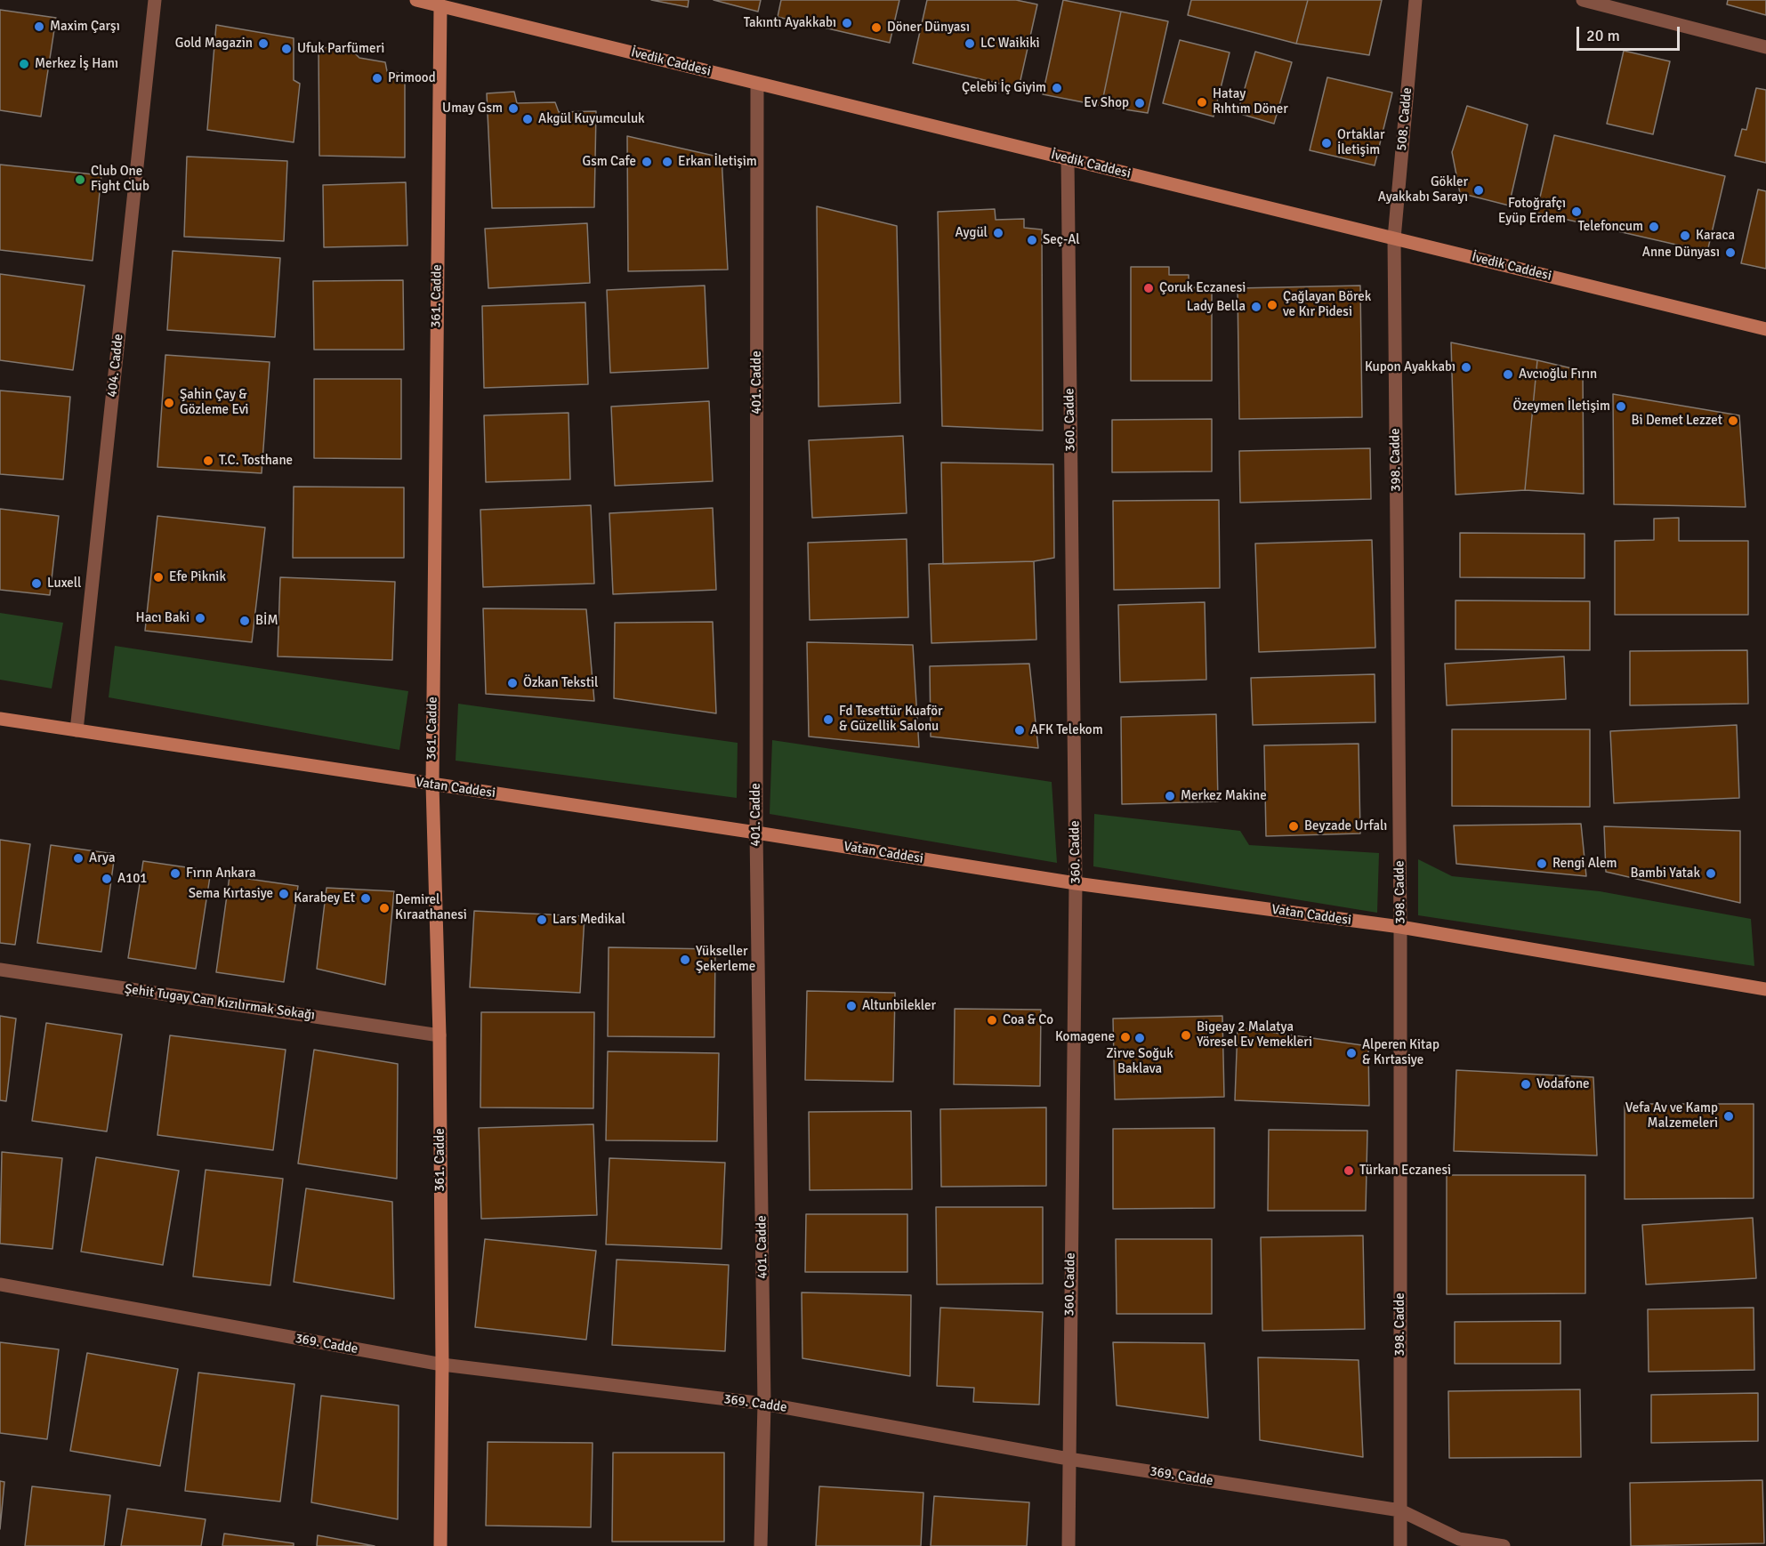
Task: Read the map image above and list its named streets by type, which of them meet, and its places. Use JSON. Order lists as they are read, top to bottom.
{
  "streets": {
    "main road": ["İvedik Caddesi", "361. Cadde", "Vatan Caddesi"],
    "street": [
      "508. Cadde",
      "404. Cadde",
      "401. Cadde",
      "360. Cadde",
      "398. Cadde",
      "Şehit Tugay Can Kızılırmak Sokağı",
      "369. Cadde"
    ]
  },
  "crossings": [
    ["İvedik Caddesi", "508. Cadde"],
    ["İvedik Caddesi", "361. Cadde"],
    ["İvedik Caddesi", "401. Cadde"],
    ["İvedik Caddesi", "360. Cadde"],
    ["İvedik Caddesi", "398. Cadde"],
    ["508. Cadde", "398. Cadde"],
    ["361. Cadde", "Vatan Caddesi"],
    ["361. Cadde", "Şehit Tugay Can Kızılırmak Sokağı"],
    ["361. Cadde", "369. Cadde"],
    ["404. Cadde", "Vatan Caddesi"],
    ["401. Cadde", "Vatan Caddesi"],
    ["401. Cadde", "369. Cadde"],
    ["360. Cadde", "Vatan Caddesi"],
    ["360. Cadde", "369. Cadde"],
    ["398. Cadde", "Vatan Caddesi"],
    ["398. Cadde", "369. Cadde"]
  ],
  "places": [
    "Takıntı Ayakkabı",
    "Maxim Çarşı",
    "Döner Dünyası",
    "Gold Magazin",
    "LC Waikiki",
    "Ufuk Parfümeri",
    "Merkez İş Hanı",
    "Primood",
    "Çelebi İç Giyim",
    "Hatay Rıhtım Döner",
    "Ev Shop",
    "Umay Gsm",
    "Akgül Kuyumculuk",
    "Ortaklar İletişim",
    "Gsm Cafe",
    "Erkan İletişim",
    "Club One Fight Club",
    "Gökler Ayakkabı Sarayı",
    "Fotoğrafçı Eyüp Erdem",
    "Telefoncum",
    "Aygül",
    "Karaca",
    "Seç-Al",
    "Anne Dünyası",
    "Çoruk Eczanesi",
    "Çağlayan Börek ve Kır Pidesi",
    "Lady Bella",
    "Kupon Ayakkabı",
    "Avcıoğlu Fırın",
    "Şahin Çay & Gözleme Evi",
    "Özeymen İletişim",
    "Bi Demet Lezzet",
    "T.C. Tosthane",
    "Efe Piknik",
    "Luxell",
    "Hacı Baki",
    "BİM",
    "Özkan Tekstil",
    "Fd Tesettür Kuaför & Güzellik Salonu",
    "AFK Telekom",
    "Merkez Makine",
    "Beyzade Urfalı",
    "Arya",
    "Rengi Alem",
    "Fırın Ankara",
    "Bambi Yatak",
    "A101",
    "Sema Kırtasiye",
    "Karabey Et",
    "Demirel Kıraathanesi",
    "Lars Medikal",
    "Yükseller Şekerleme",
    "Altunbilekler",
    "Coa & Co",
    "Bigeay 2 Malatya Yöresel Ev Yemekleri",
    "Komagene",
    "Zirve Soğuk Baklava",
    "Alperen Kitap & Kırtasiye",
    "Vodafone",
    "Vefa Av ve Kamp Malzemeleri",
    "Türkan Eczanesi"
  ],
  "scale_bar": "20 m"
}
